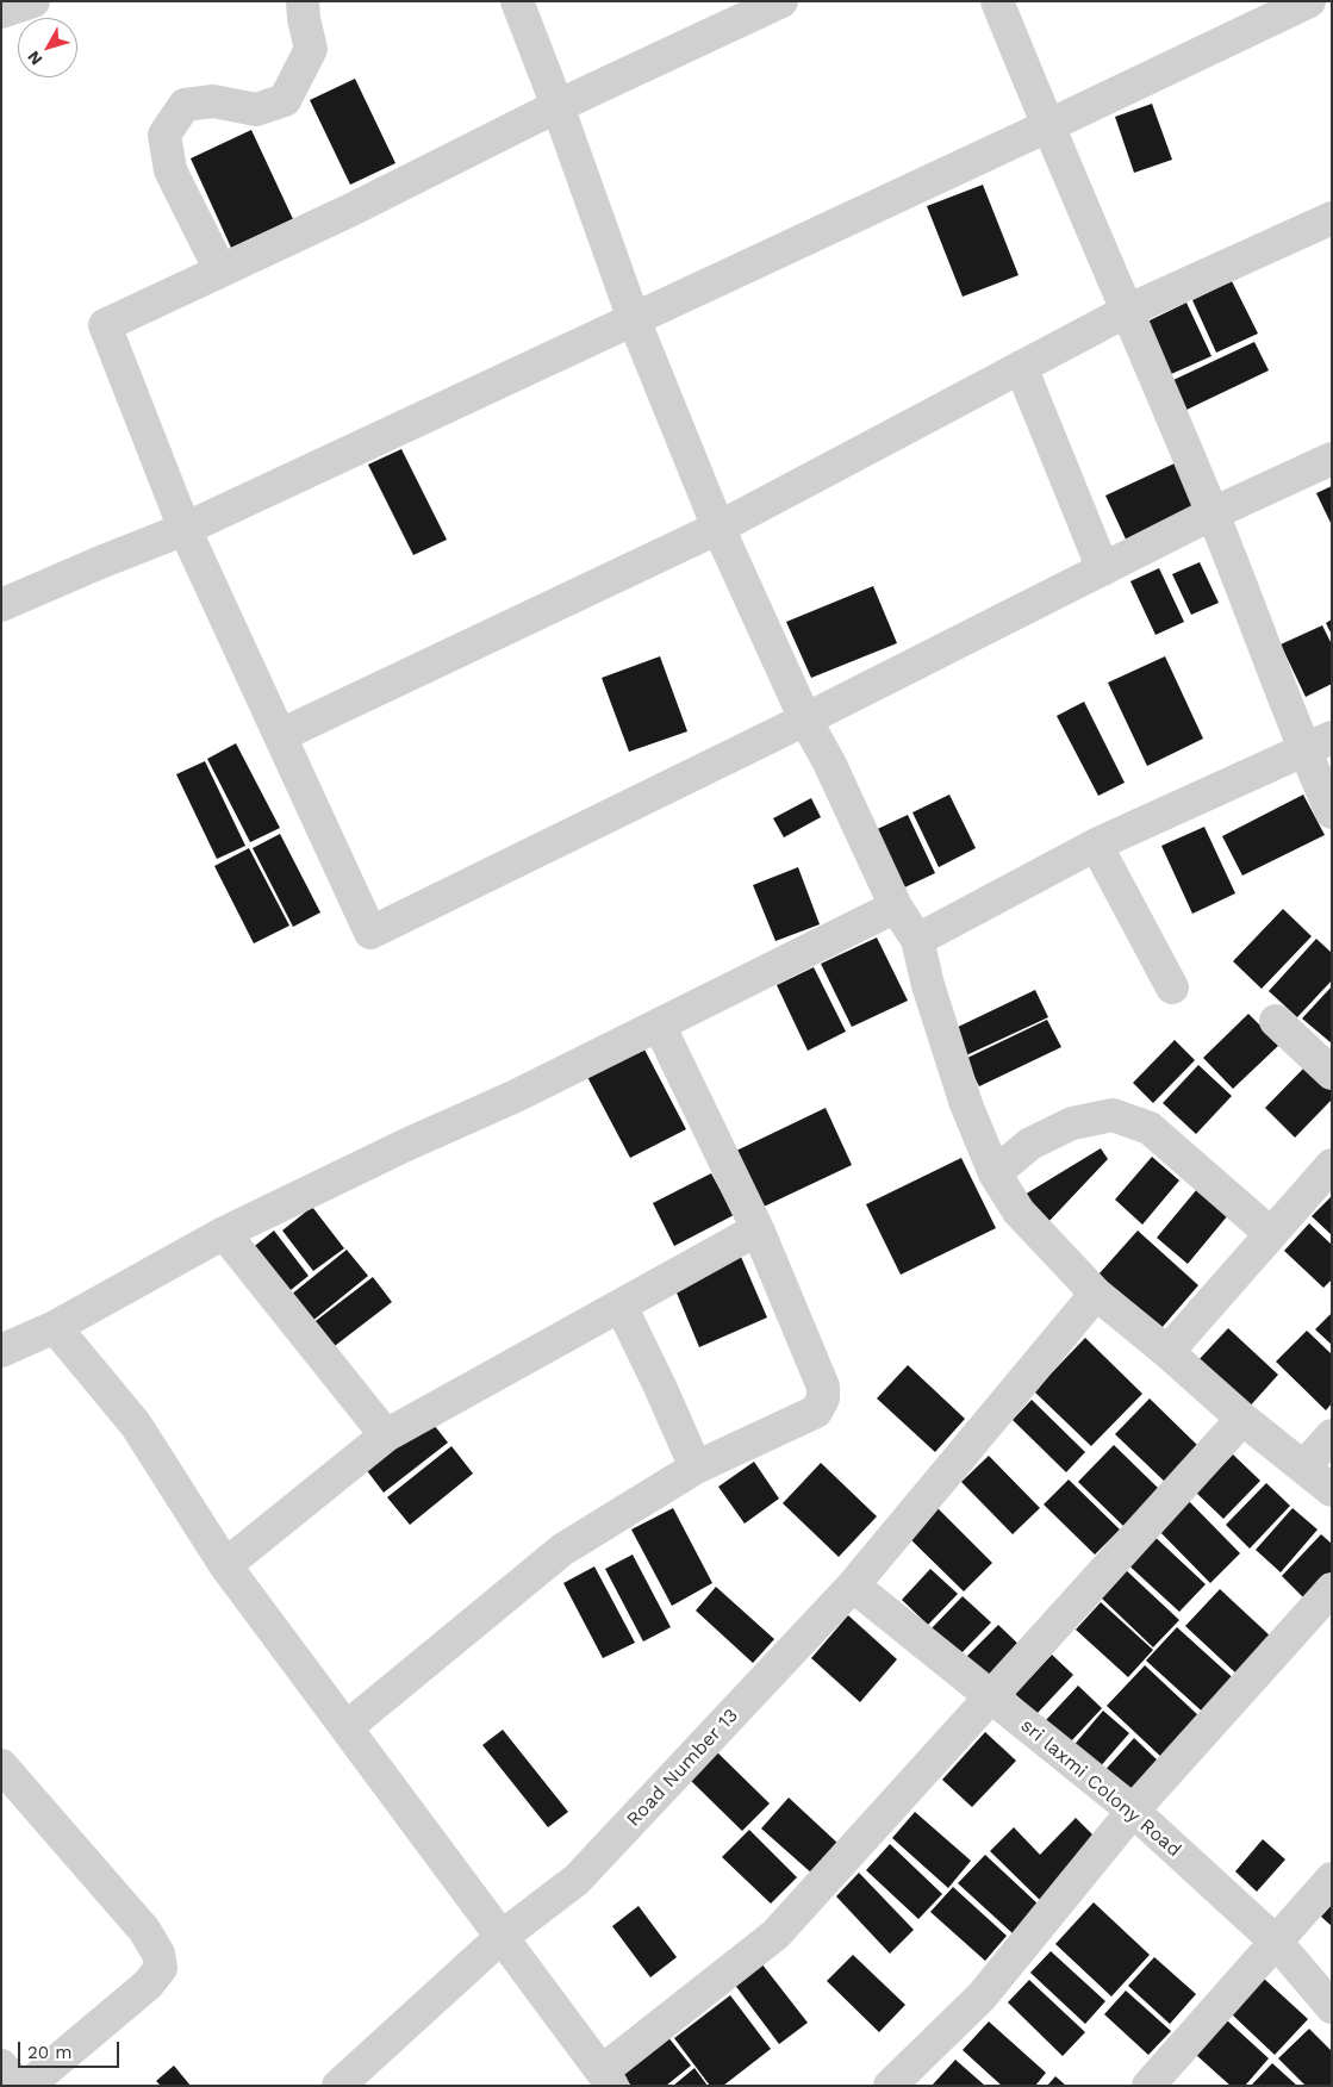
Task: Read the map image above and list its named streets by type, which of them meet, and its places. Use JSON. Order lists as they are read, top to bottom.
{
  "streets": {
    "street": ["Road Number 13", "sri laxmi Colony Road"]
  },
  "crossings": [
    ["Road Number 13", "sri laxmi Colony Road"]
  ],
  "scale_bar": "20 m",
  "north": "bottom left"
}
